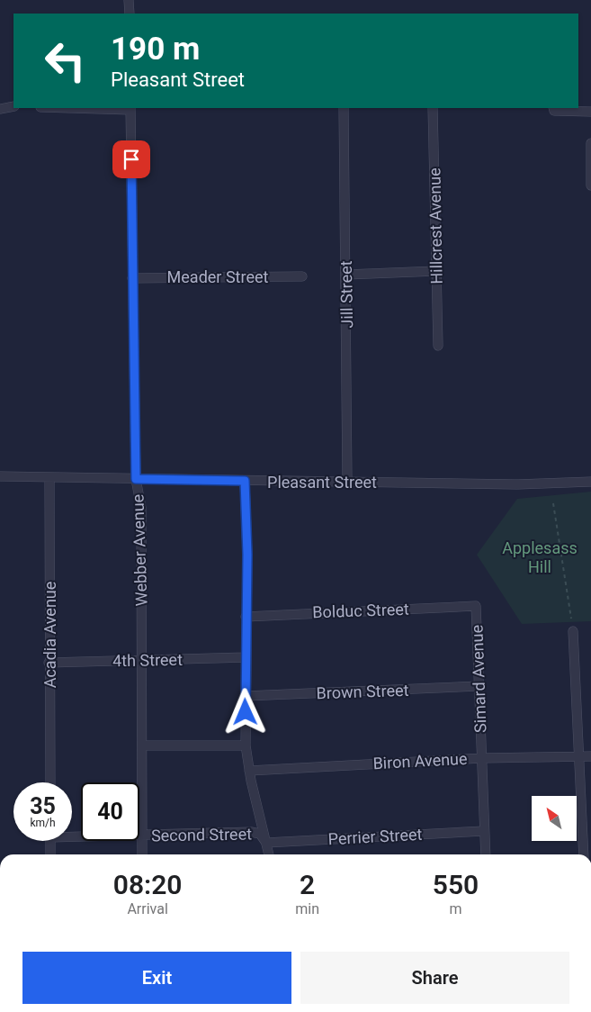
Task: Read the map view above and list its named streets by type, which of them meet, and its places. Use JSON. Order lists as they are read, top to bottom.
{
  "streets": {
    "street": [
      "Hillcrest Avenue",
      "Meader Street",
      "Jill Street",
      "Pleasant Street",
      "Webber Avenue",
      "Bolduc Street",
      "Acadia Avenue",
      "4th Street",
      "Simard Avenue",
      "Brown Street",
      "Biron Avenue",
      "Second Street",
      "Perrier Street"
    ]
  },
  "crossings": [
    ["Meader Street", "Webber Avenue"],
    ["Jill Street", "Pleasant Street"],
    ["Pleasant Street", "Webber Avenue"],
    ["Pleasant Street", "Acadia Avenue"],
    ["Webber Avenue", "4th Street"],
    ["Webber Avenue", "Second Street"],
    ["Bolduc Street", "Simard Avenue"],
    ["Acadia Avenue", "4th Street"],
    ["Simard Avenue", "Brown Street"],
    ["Simard Avenue", "Biron Avenue"],
    ["Simard Avenue", "Perrier Street"],
    ["Second Street", "Perrier Street"]
  ],
  "parks": ["Applesass Hill"],
  "north": "top left",
  "page": {
    "turn": ["190 m", "Pleasant Street"],
    "speed": "35 km/h",
    "limit": "40",
    "eta": [
      "08:20",
      "Arrival",
      "2",
      "min",
      "550",
      "m"
    ],
    "buttons": ["Exit", "Share"]
  }
}
